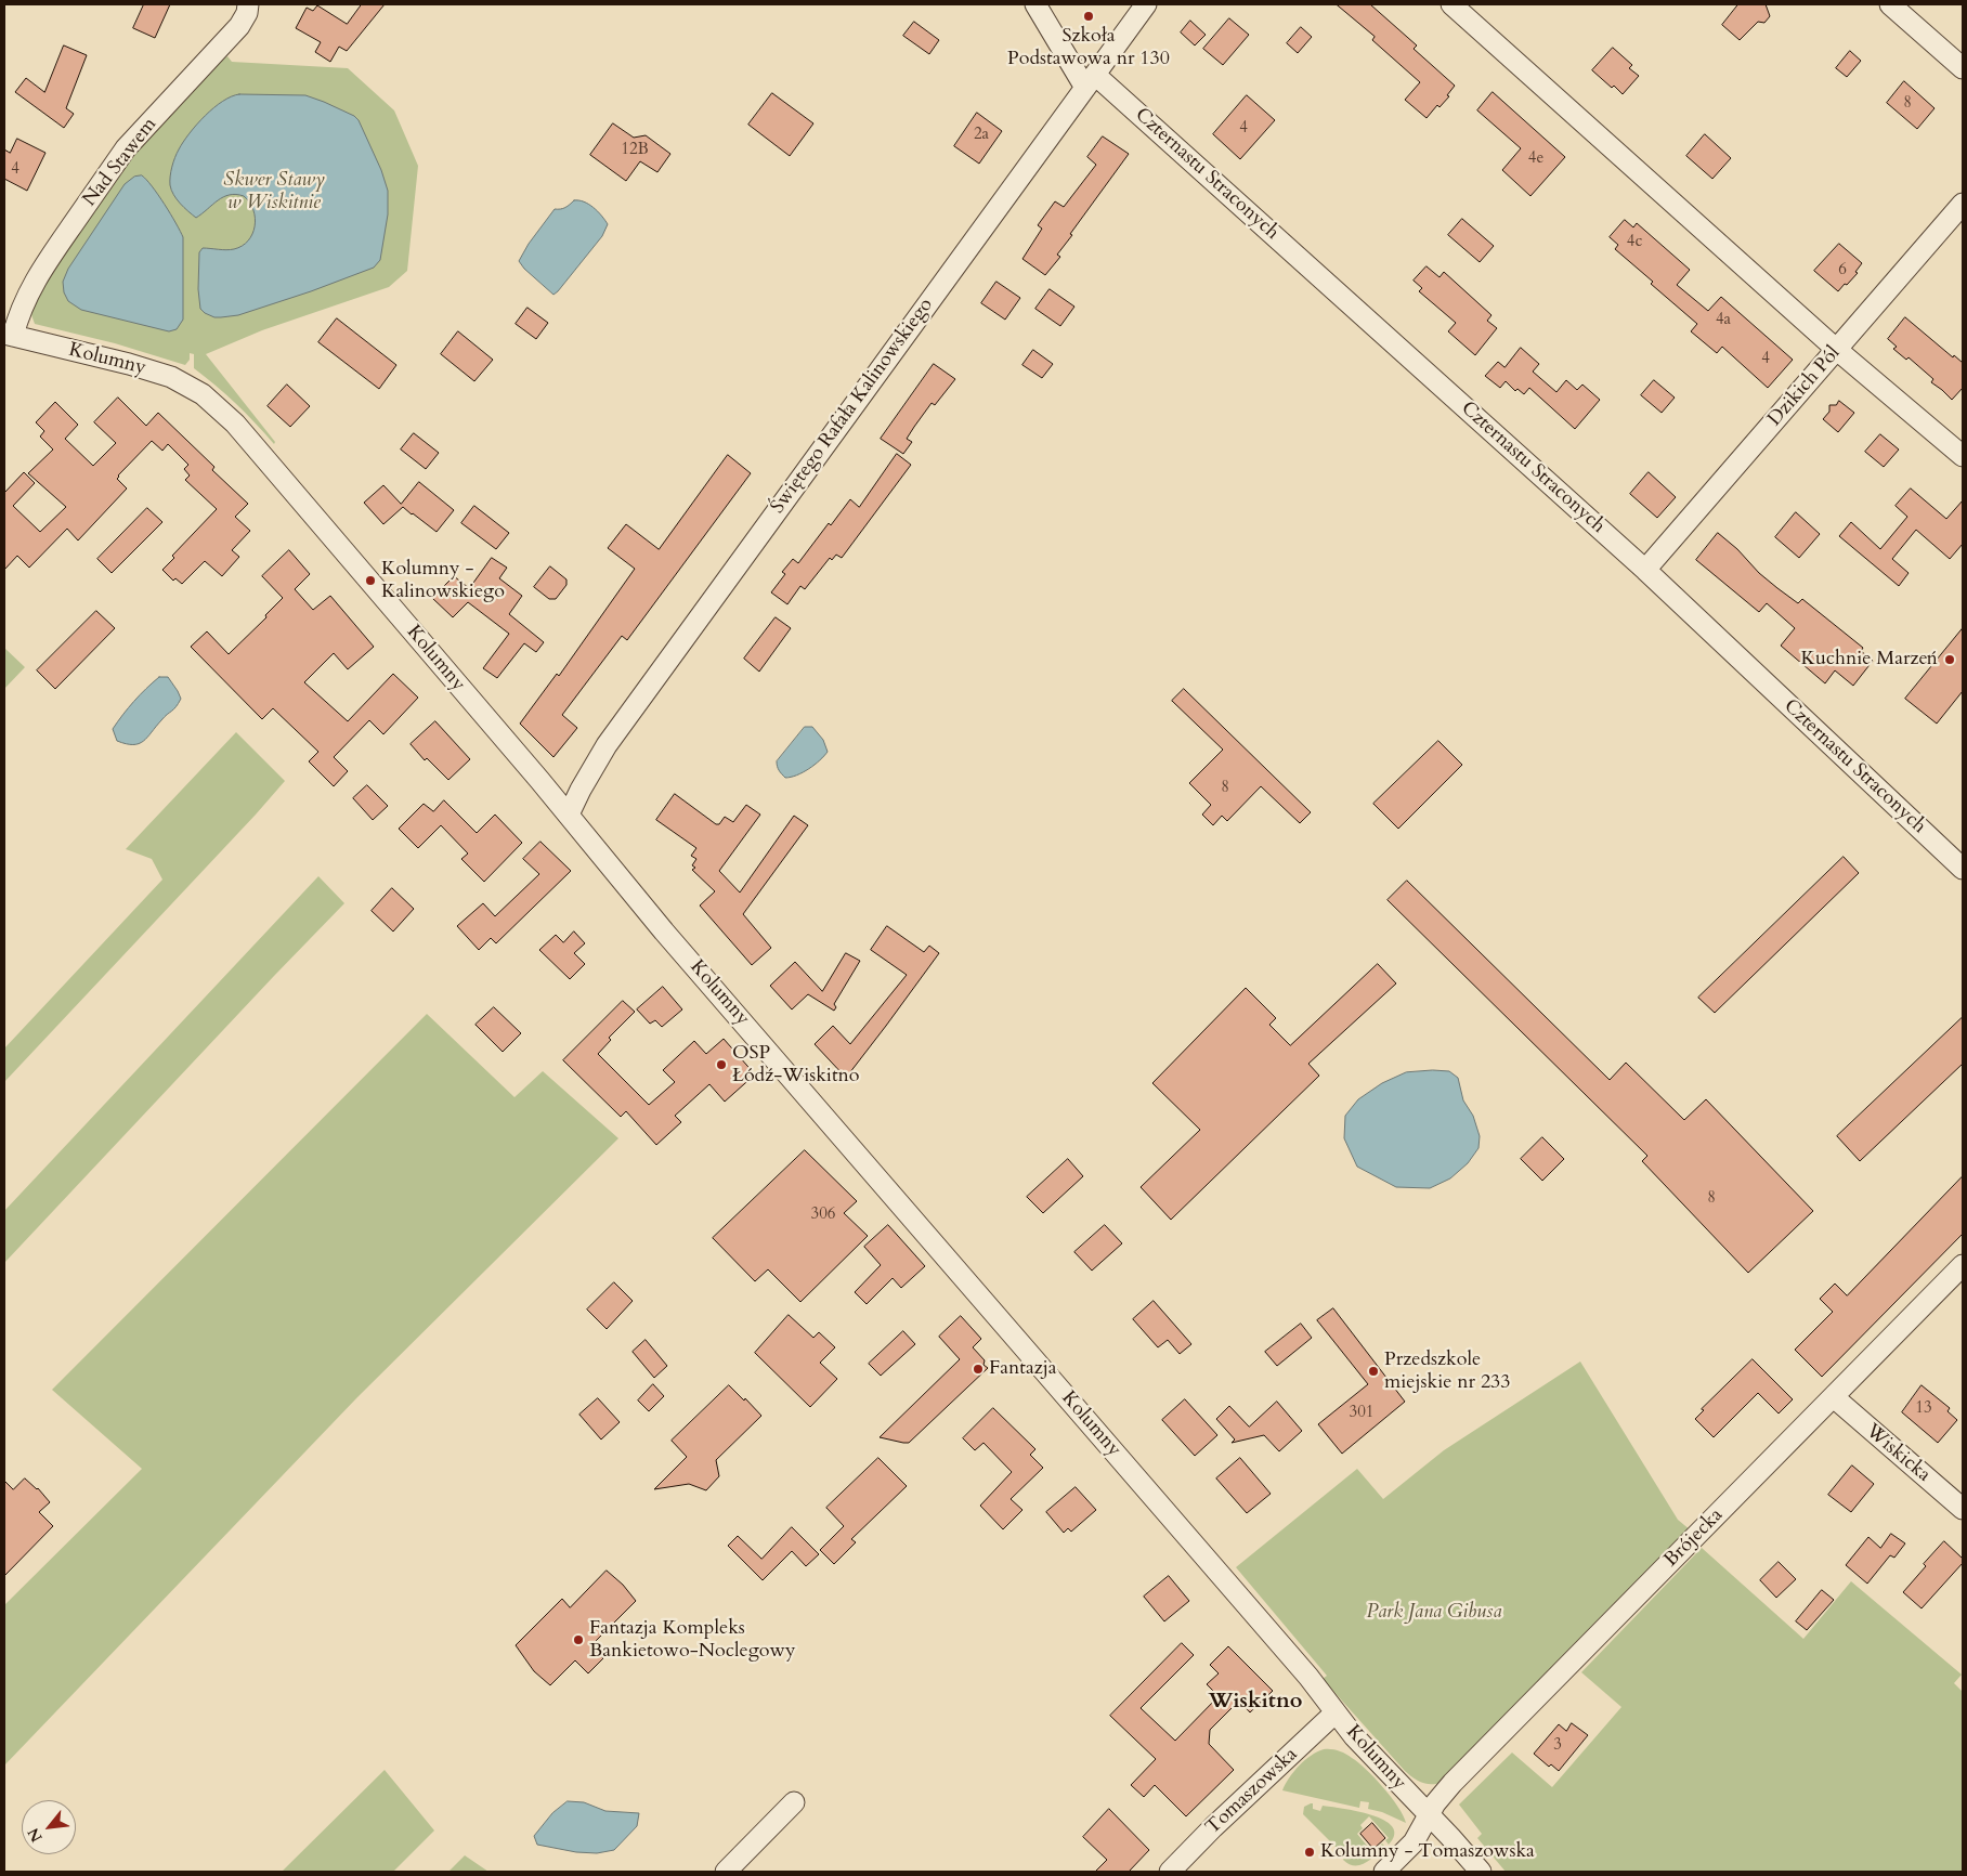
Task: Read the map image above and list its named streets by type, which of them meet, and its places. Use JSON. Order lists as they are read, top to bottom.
{
  "streets": {
    "street": [
      "Nad Stawem",
      "Czternastu Straconych",
      "Kolumny",
      "Dzikich Pól",
      "Świętego Rafała Kalinowskiego",
      "Wiskicka",
      "Brójecka",
      "Tomaszowska"
    ]
  },
  "crossings": [
    ["Nad Stawem", "Kolumny"],
    ["Czternastu Straconych", "Dzikich Pól"],
    ["Czternastu Straconych", "Świętego Rafała Kalinowskiego"],
    ["Kolumny", "Świętego Rafała Kalinowskiego"],
    ["Kolumny", "Brójecka"],
    ["Kolumny", "Tomaszowska"],
    ["Wiskicka", "Brójecka"]
  ],
  "districts": ["Wiskitno"],
  "parks": ["Skwer Stawy w Wiskitnie", "Park Jana Gibusa"],
  "places": [
    "Szkoła Podstawowa nr 130",
    "Kolumny - Kalinowskiego",
    "Kuchnie Marzeń",
    "OSP Łódź-Wiskitno",
    "Fantazja",
    "Przedszkole miejskie nr 233",
    "Fantazja Kompleks Bankietowo-Noclegowy",
    "Kolumny - Tomaszowska"
  ],
  "house_numbers": [
    "8",
    "4",
    "2a",
    "12B",
    "4e",
    "4",
    "4c",
    "6",
    "4a",
    "4",
    "8",
    "8",
    "306",
    "13",
    "301",
    "3"
  ],
  "north": "bottom left"
}
